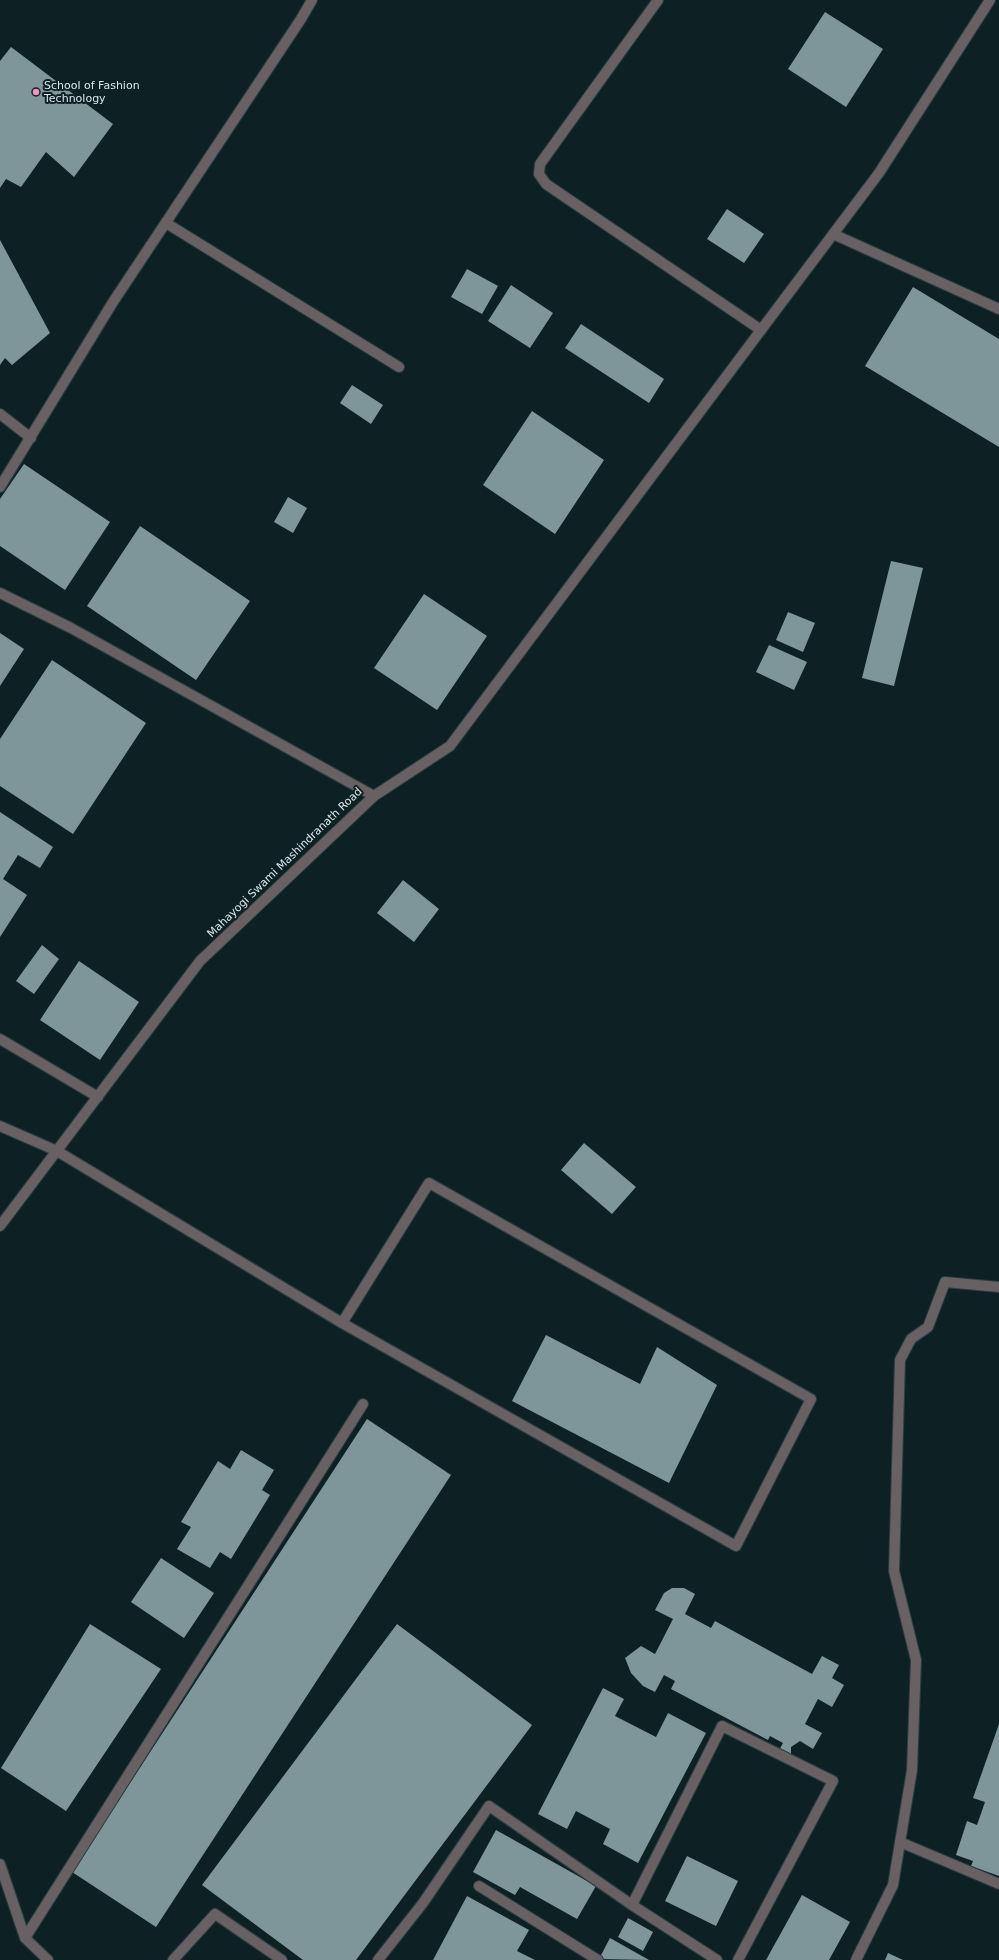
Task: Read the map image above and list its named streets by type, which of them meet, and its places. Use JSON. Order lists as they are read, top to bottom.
{
  "streets": {
    "street": ["Mahayogi Swami Mashindranath Road"]
  },
  "places": ["School of Fashion Technology"]
}
